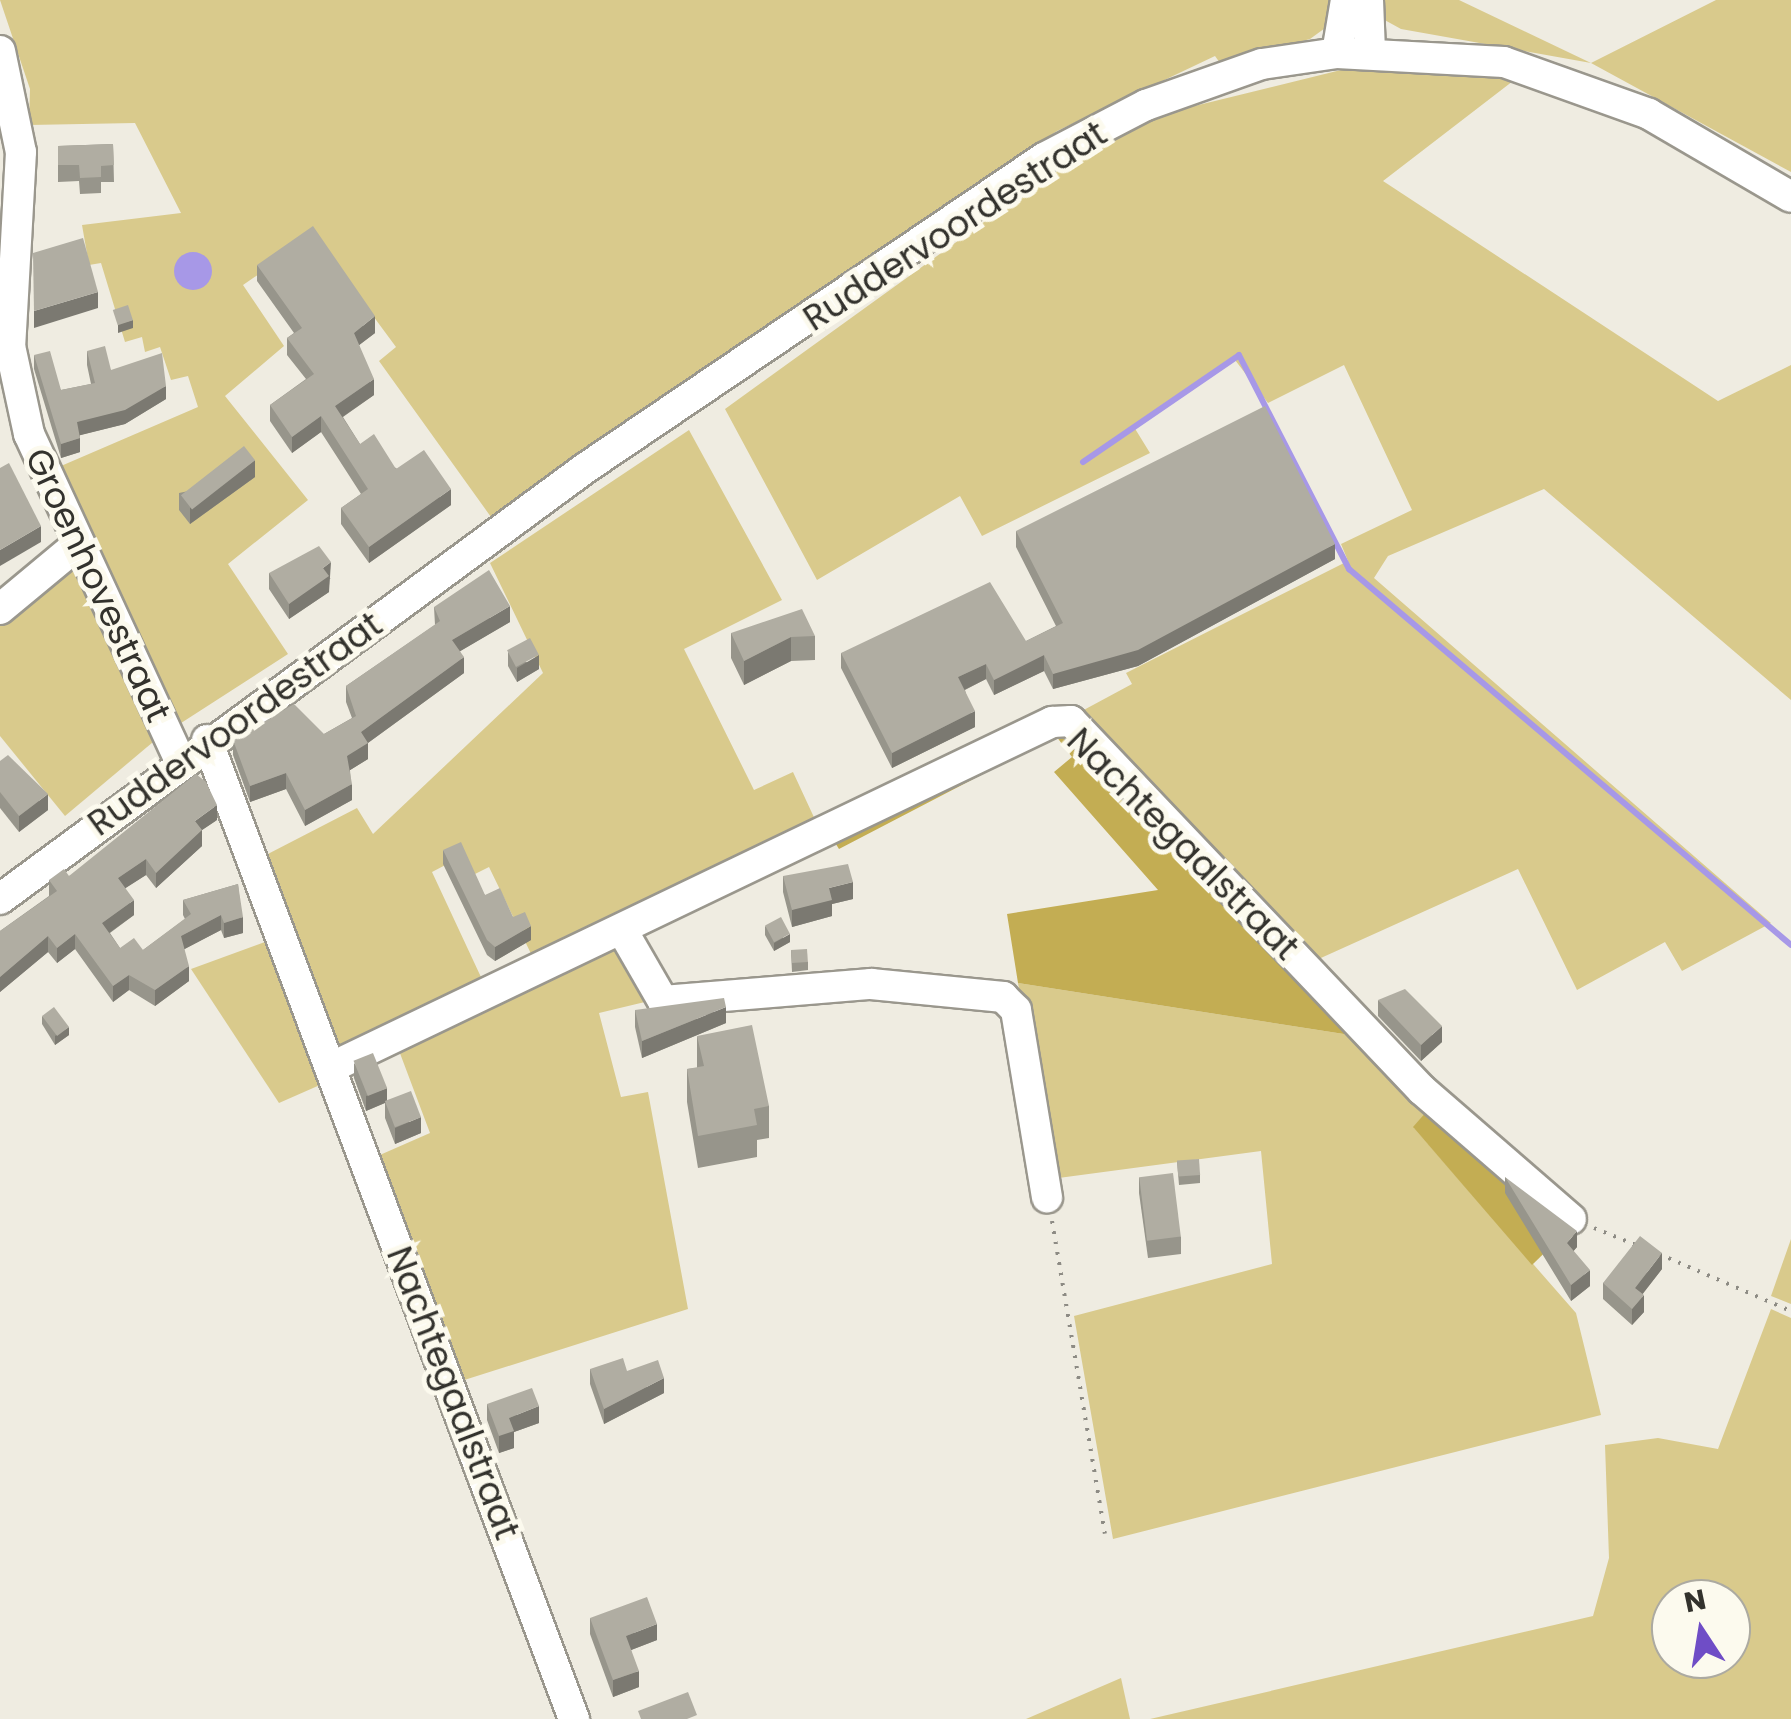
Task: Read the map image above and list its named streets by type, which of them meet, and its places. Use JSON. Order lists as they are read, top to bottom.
{
  "streets": {
    "street": ["Ruddervoordestraat", "Groenhovestraat", "Nachtegaalstraat"]
  },
  "crossings": [
    ["Ruddervoordestraat", "Groenhovestraat"],
    ["Ruddervoordestraat", "Nachtegaalstraat"]
  ],
  "north": "top"
}
